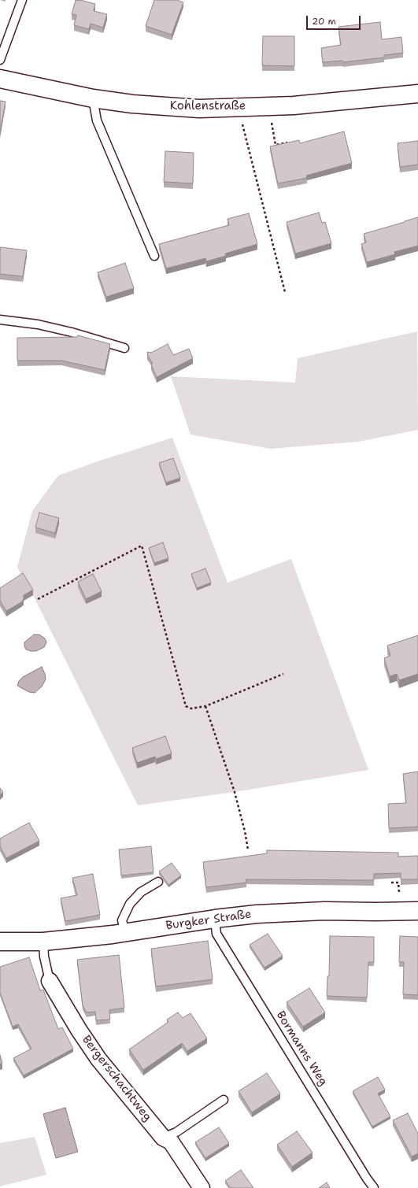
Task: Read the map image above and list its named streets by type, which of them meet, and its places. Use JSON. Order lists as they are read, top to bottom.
{
  "streets": {
    "main road": ["Kohlenstraße", "Burgker Straße"],
    "street": ["Bergerschachtweg"],
    "lane": ["Bormanns Weg"]
  },
  "crossings": [
    ["Burgker Straße", "Bormanns Weg"],
    ["Burgker Straße", "Bergerschachtweg"]
  ],
  "scale_bar": "20 m"
}
